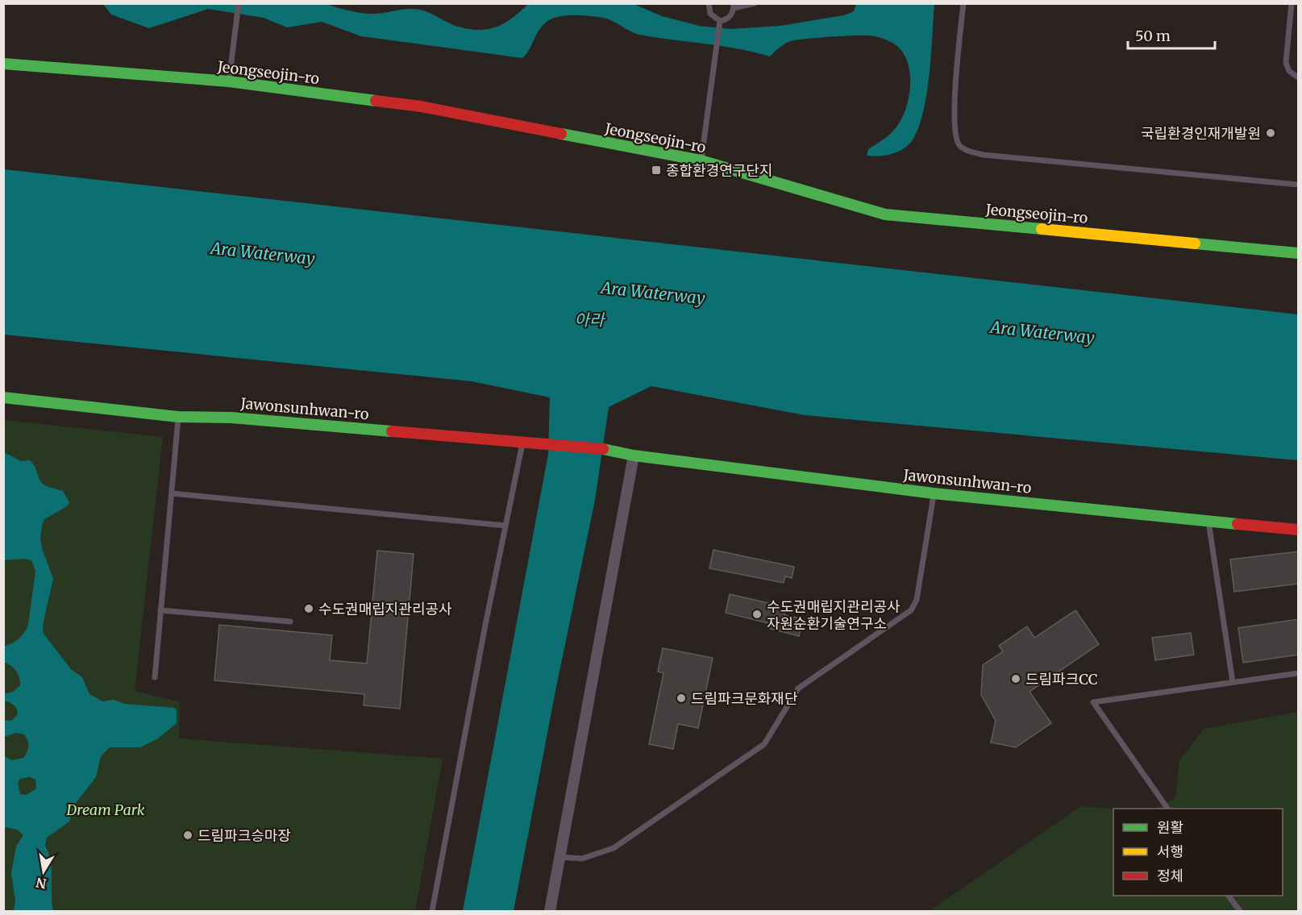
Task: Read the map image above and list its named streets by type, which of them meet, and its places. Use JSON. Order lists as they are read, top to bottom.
{
  "streets": {
    "street": ["Jeongseojin-ro", "Jawonsunhwan-ro"]
  },
  "water": ["Ara Waterway", "아라"],
  "parks": ["Dream Park"],
  "places": {
    "other": [
      "국립환경인재개발원",
      "수도권매립지관리공사",
      "수도권매립지관리공사 자원순환기술연구소",
      "드림파크CC",
      "드림파크문화재단",
      "드림파크승마장"
    ],
    "transit": ["종합환경연구단지"]
  },
  "legend": ["원활", "서행", "정체"],
  "scale_bar": "50 m",
  "north": "bottom"
}
